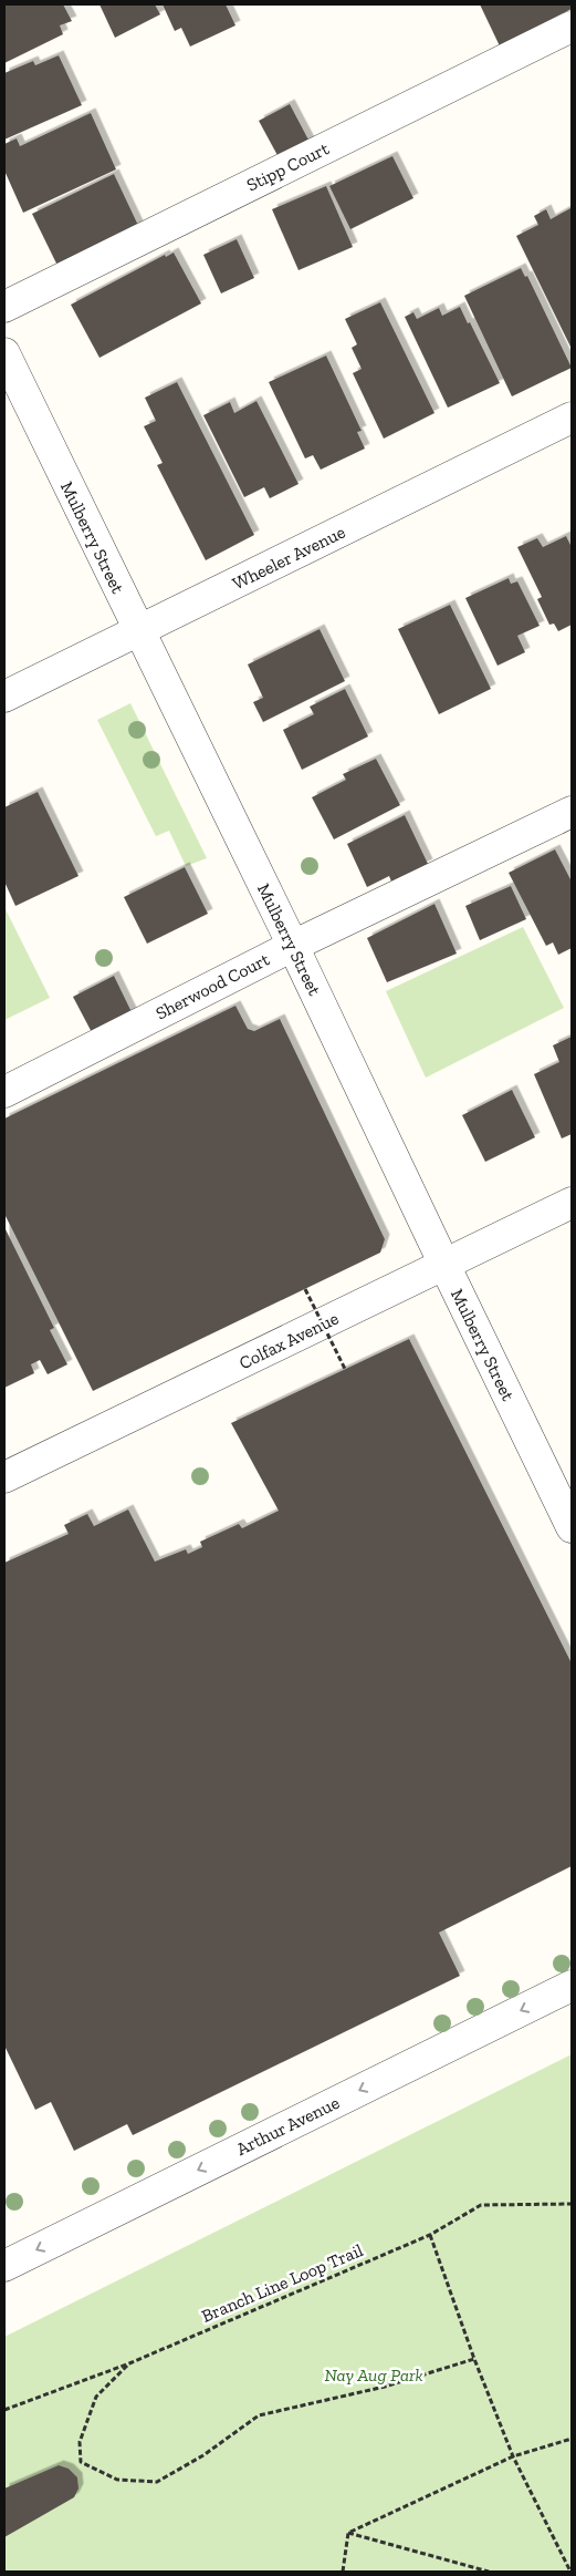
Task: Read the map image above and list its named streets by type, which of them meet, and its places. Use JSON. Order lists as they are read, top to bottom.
{
  "streets": {
    "street": [
      "Stipp Court",
      "Mulberry Street",
      "Wheeler Avenue",
      "Sherwood Court",
      "Colfax Avenue",
      "Arthur Avenue"
    ],
    "path": ["Branch Line Loop Trail"]
  },
  "crossings": [
    ["Mulberry Street", "Wheeler Avenue"],
    ["Mulberry Street", "Sherwood Court"],
    ["Mulberry Street", "Colfax Avenue"]
  ],
  "one_way": ["Arthur Avenue"],
  "parks": ["Nay Aug Park"]
}
